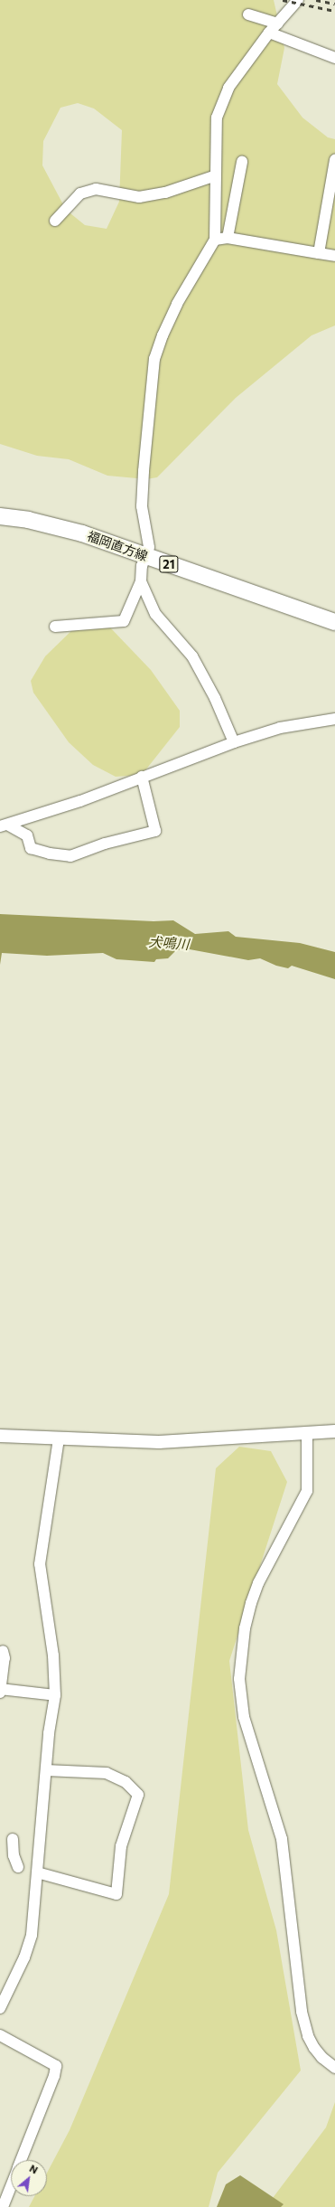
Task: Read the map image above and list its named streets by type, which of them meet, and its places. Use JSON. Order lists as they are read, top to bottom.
{
  "streets": {
    "main road": ["福岡直方線", "21"]
  },
  "water": ["犬鳴川"],
  "north": "top right"
}
